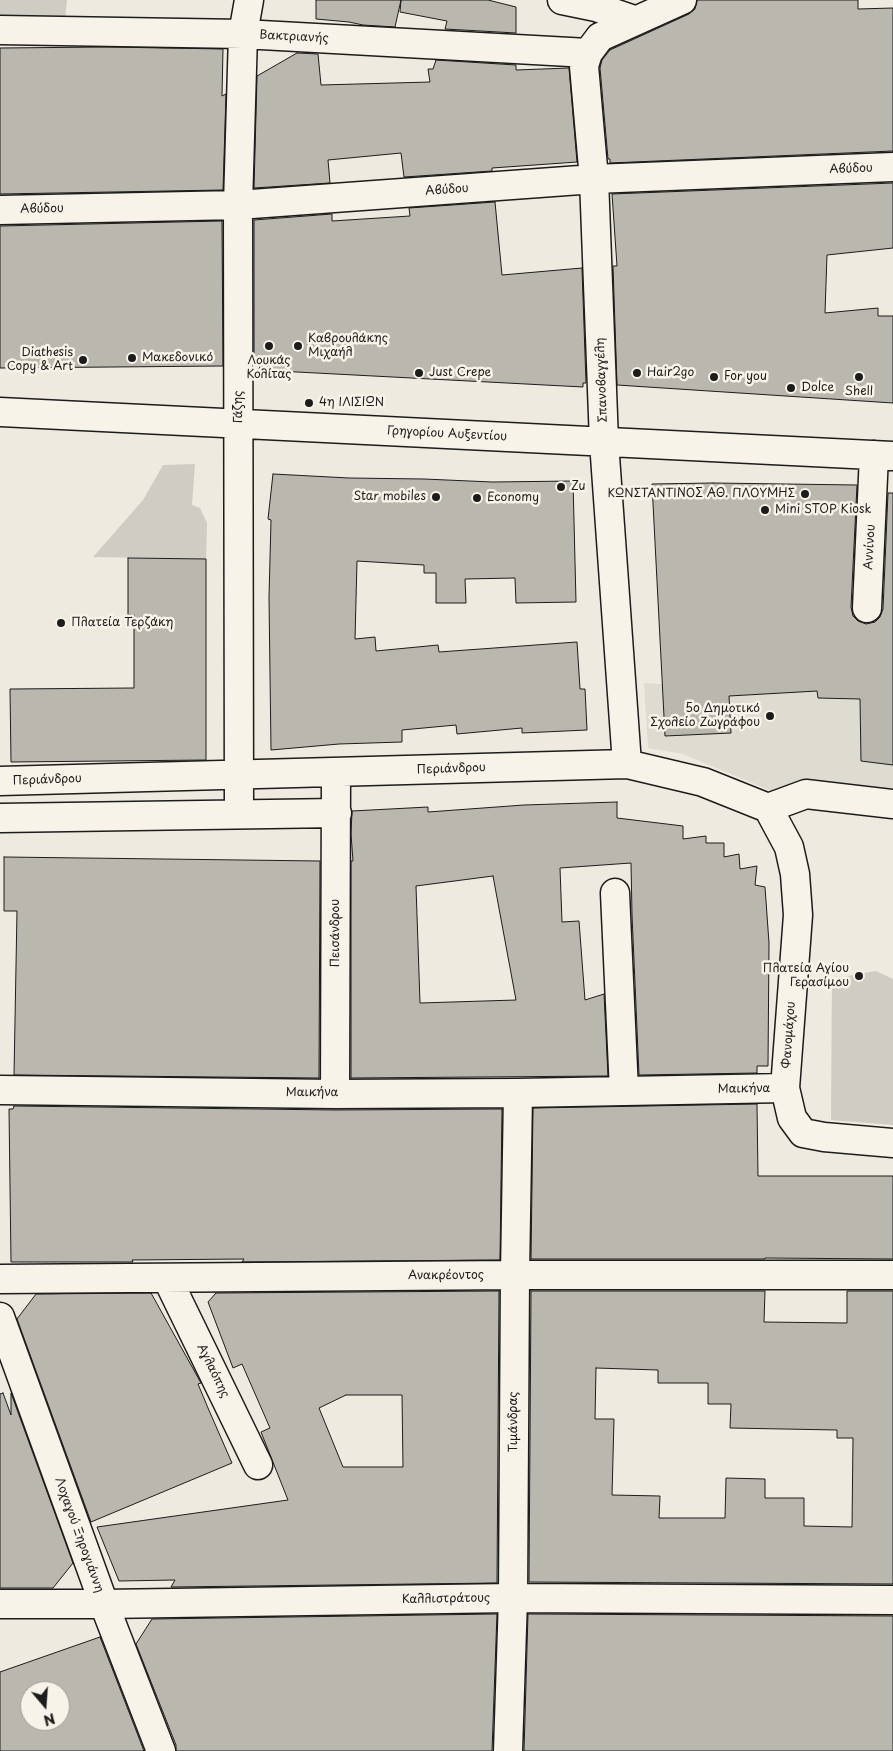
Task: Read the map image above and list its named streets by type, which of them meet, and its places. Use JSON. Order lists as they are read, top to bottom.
{
  "streets": {
    "street": [
      "Βακτριανής",
      "Αβύδου",
      "Σπανοβαγγέλη",
      "Γάζης",
      "Γρηγορίου Αυξεντίου",
      "Αννίνου",
      "Περιάνδρου",
      "Πεισάνδρου",
      "Φανομάχου",
      "Μαικήνα",
      "Ανακρέοντος",
      "Αγλαόπης",
      "Τιμάνδρας",
      "Λοχαγού Ξηρογιάννη",
      "Καλλιστράτους"
    ]
  },
  "crossings": [
    ["Βακτριανής", "Σπανοβαγγέλη"],
    ["Βακτριανής", "Γάζης"],
    ["Αβύδου", "Σπανοβαγγέλη"],
    ["Αβύδου", "Γάζης"],
    ["Σπανοβαγγέλη", "Γρηγορίου Αυξεντίου"],
    ["Σπανοβαγγέλη", "Περιάνδρου"],
    ["Γάζης", "Γρηγορίου Αυξεντίου"],
    ["Γάζης", "Περιάνδρου"],
    ["Γρηγορίου Αυξεντίου", "Αννίνου"],
    ["Περιάνδρου", "Πεισάνδρου"],
    ["Περιάνδρου", "Φανομάχου"],
    ["Πεισάνδρου", "Μαικήνα"],
    ["Φανομάχου", "Μαικήνα"],
    ["Μαικήνα", "Τιμάνδρας"],
    ["Ανακρέοντος", "Αγλαόπης"],
    ["Ανακρέοντος", "Τιμάνδρας"],
    ["Τιμάνδρας", "Καλλιστράτους"],
    ["Λοχαγού Ξηρογιάννη", "Καλλιστράτους"]
  ],
  "places": [
    "Λουκάς Κολίτας",
    "Καβρουλάκης Μιχαήλ",
    "Μακεδονικό",
    "Diathesis Copy & Art",
    "Just Crepe",
    "Hair2go",
    "For you",
    "Shell",
    "Dolce",
    "4η ΙΛΙΣΙΩΝ",
    "Zu",
    "ΚΩΝΣΤΑΝΤΙΝΟΣ ΑΘ. ΠΛΟΥΜΗΣ",
    "Star mobiles",
    "Economy",
    "Mini STOP Kiosk",
    "Πλατεία Τερζάκη",
    "5ο Δημοτικό Σχολείο Ζωγράφου",
    "Πλατεία Αγίου Γερασίμου"
  ],
  "north": "bottom"
}
